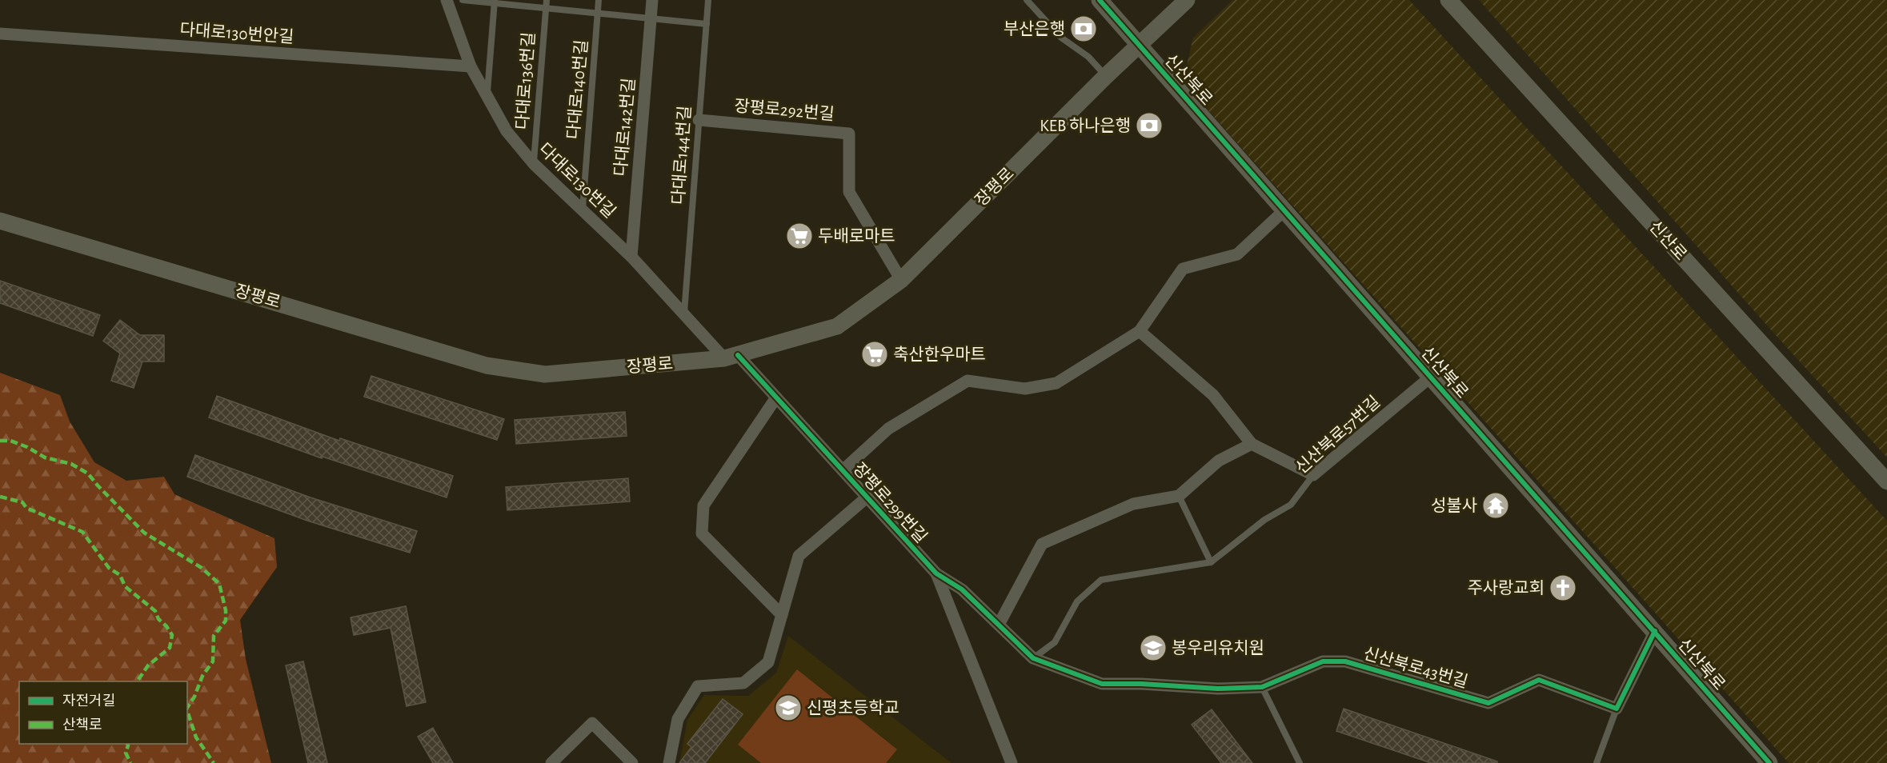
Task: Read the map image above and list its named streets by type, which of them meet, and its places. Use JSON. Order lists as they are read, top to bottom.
{
  "streets": {
    "street": [
      "다대로130번안길",
      "신산북로",
      "장평로292번길",
      "다대로142번길",
      "다대로130번길",
      "장평로",
      "신산로",
      "신산북로57번길",
      "장평로299번길",
      "신산북로43번길"
    ],
    "lane": ["다대로136번길", "다대로140번길", "다대로144번길"]
  },
  "crossings": [
    ["다대로130번안길", "다대로130번길"],
    ["신산북로", "장평로"],
    ["신산북로", "신산북로57번길"],
    ["다대로136번길", "다대로130번길"],
    ["다대로140번길", "다대로130번길"],
    ["장평로292번길", "다대로144번길"],
    ["장평로292번길", "장평로"],
    ["다대로142번길", "다대로130번길"],
    ["다대로144번길", "다대로130번길"],
    ["다대로130번길", "장평로"],
    ["다대로130번길", "장평로299번길"],
    ["장평로", "장평로299번길"],
    ["신산북로57번길", "장평로299번길"],
    ["신산북로57번길", "신산북로43번길"],
    ["장평로299번길", "신산북로43번길"]
  ],
  "places": {
    "bank": ["부산은행", "KEB 하나은행"],
    "supermarket": ["두배로마트", "축산한우마트"],
    "temple": ["성불사"],
    "church": ["주사랑교회"],
    "school or university": ["봉우리유치원", "신평초등학교"]
  },
  "legend": ["자전거길", "산책로"]
}
